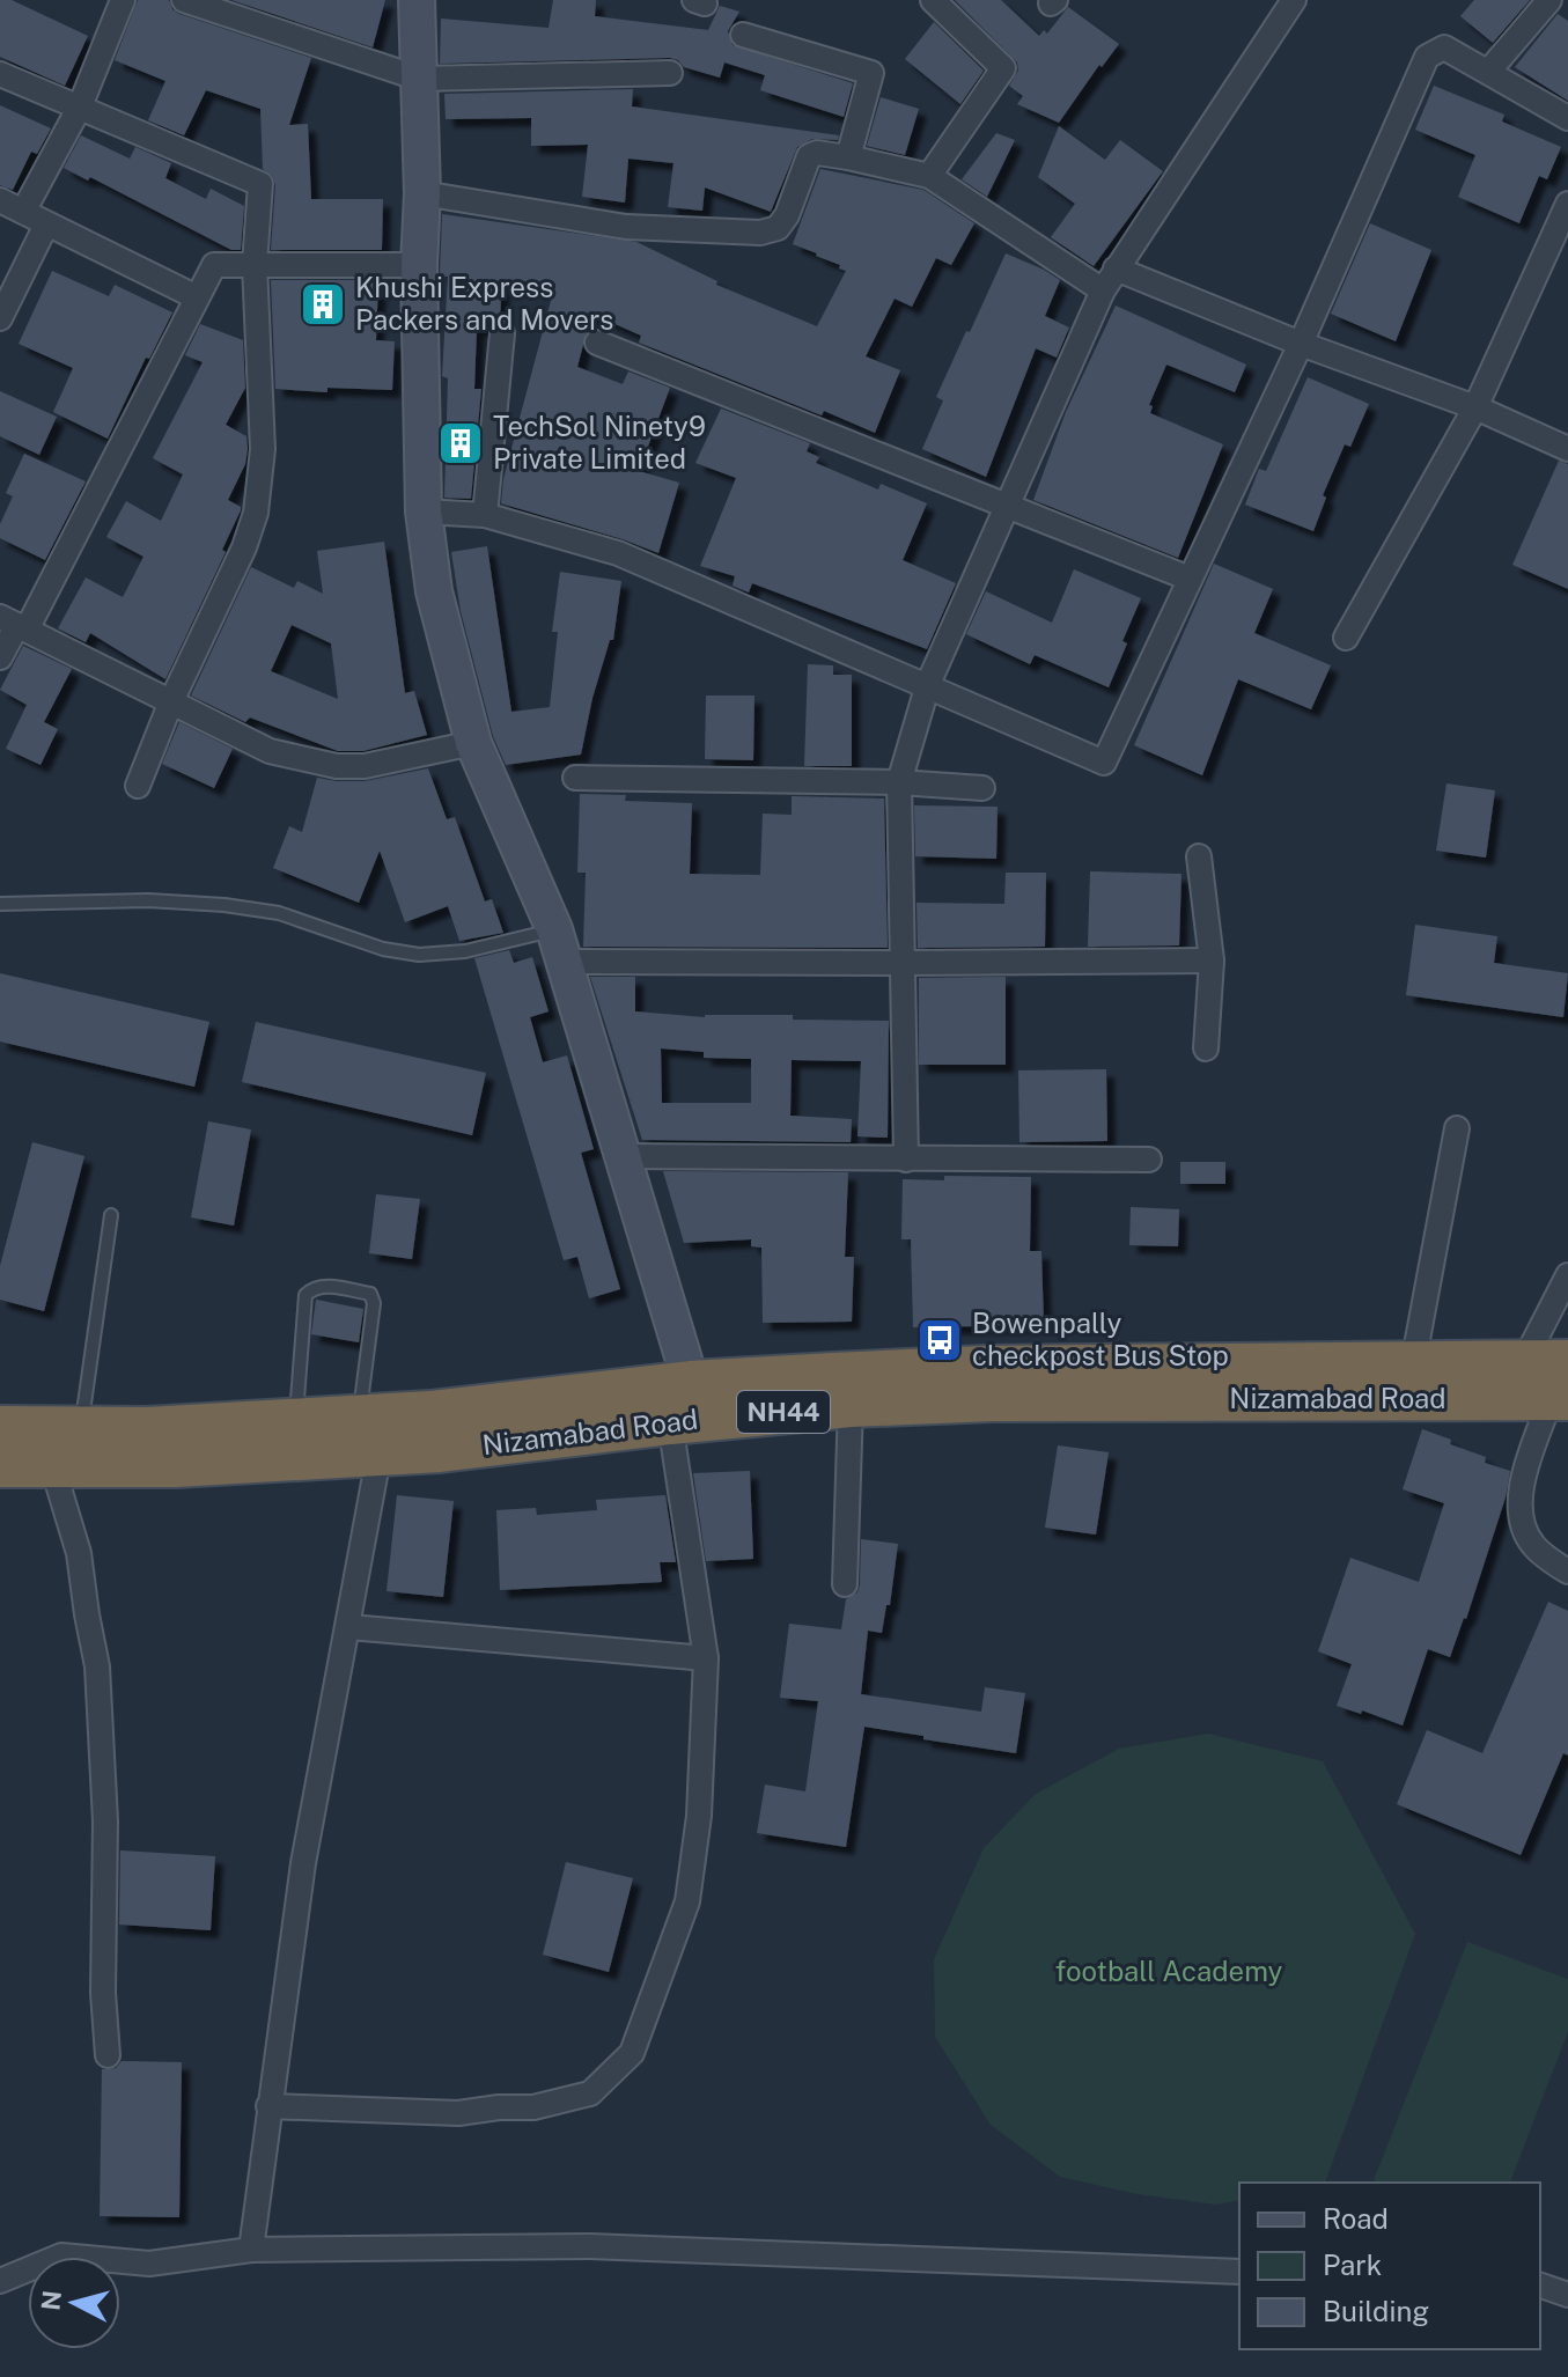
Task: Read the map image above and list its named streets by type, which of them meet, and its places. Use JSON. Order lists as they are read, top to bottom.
{
  "streets": {
    "highway": ["Nizamabad Road", "NH44"]
  },
  "parks": ["football Academy"],
  "places": {
    "building": ["Khushi Express Packers and Movers", "TechSol Ninety9 Private Limited"],
    "bus stop": ["Bowenpally checkpost Bus Stop"]
  },
  "legend": ["Road", "Park", "Building"],
  "north": "left"
}
